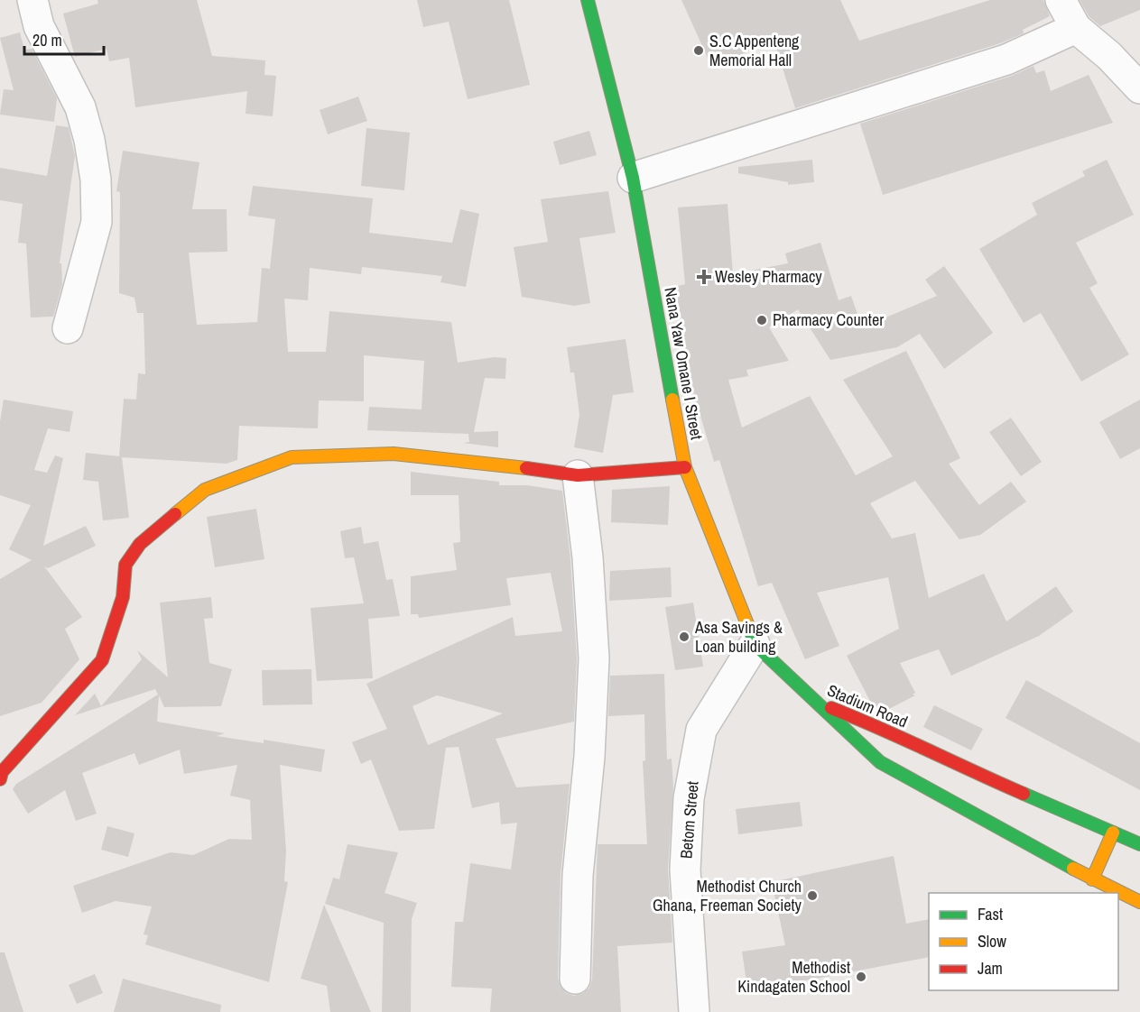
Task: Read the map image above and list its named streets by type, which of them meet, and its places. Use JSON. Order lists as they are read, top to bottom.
{
  "streets": {
    "main road": ["Nana Yaw Omane I Street", "Stadium Road"],
    "street": ["Betom Street"]
  },
  "crossings": [
    ["Nana Yaw Omane I Street", "Stadium Road"],
    ["Nana Yaw Omane I Street", "Betom Street"]
  ],
  "places": {
    "other": [
      "S.C Appenteng Memorial Hall",
      "Pharmacy Counter",
      "Asa Savings & Loan building",
      "Methodist Church Ghana, Freeman Society",
      "Methodist Kindagaten School"
    ],
    "health": ["Wesley Pharmacy"]
  },
  "legend": ["Fast", "Slow", "Jam"],
  "scale_bar": "20 m"
}
